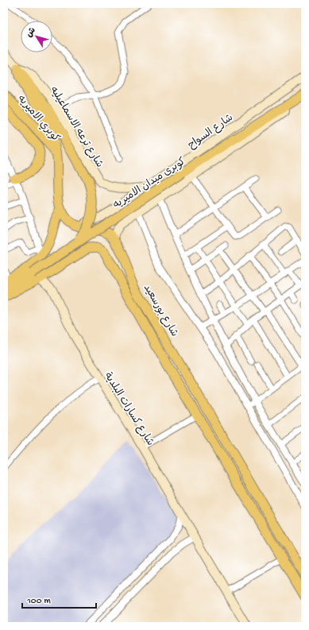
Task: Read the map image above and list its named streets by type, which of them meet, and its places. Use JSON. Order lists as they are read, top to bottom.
{
  "streets": {
    "main road": [
      "كوبري الاميريه",
      "شارع ترعه الاسماعيليه",
      "شارع السواح",
      "كوبرى ميدان الاميريه",
      "شارع بورسعيد",
      "شارع كسارات البلدية"
    ]
  },
  "crossings": [
    ["شارع ترعه الاسماعيليه", "شارع السواح"]
  ],
  "scale_bar": "100 m",
  "north": "top left"
}
